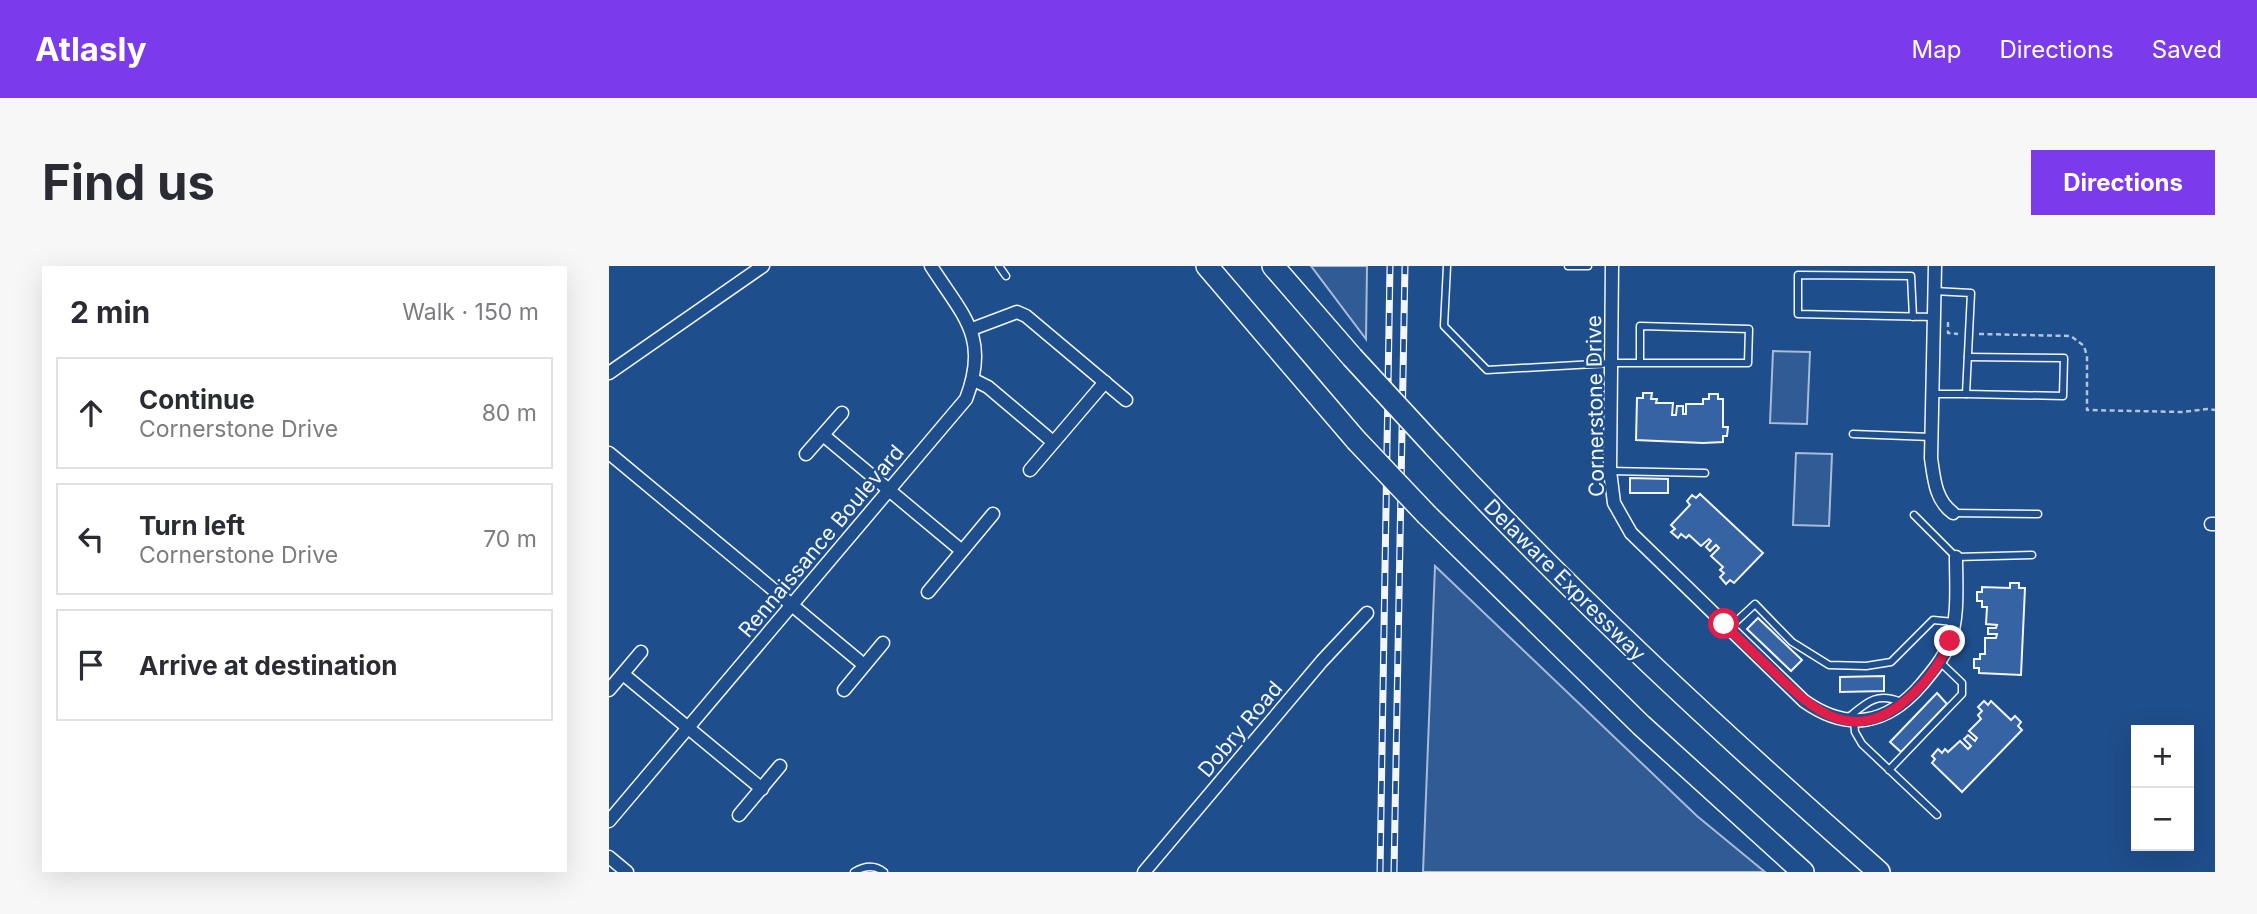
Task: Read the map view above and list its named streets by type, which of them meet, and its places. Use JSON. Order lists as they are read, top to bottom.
{
  "streets": {
    "highway": ["Delaware Expressway"],
    "street": ["Cornerstone Drive", "Rennaissance Boulevard", "Dobry Road"]
  },
  "page": {
    "header": "Atlasly",
    "nav": ["Map", "Directions", "Saved"],
    "buttons": "Directions",
    "title": "Find us",
    "heading": ["2 min", "Walk · 150 m"],
    "list": [
      ["Continue", "Cornerstone Drive", "80 m"],
      ["Turn left", "Cornerstone Drive", "70 m"],
      "Arrive at destination"
    ],
    "map_buttons": ["+", "−"]
  }
}
